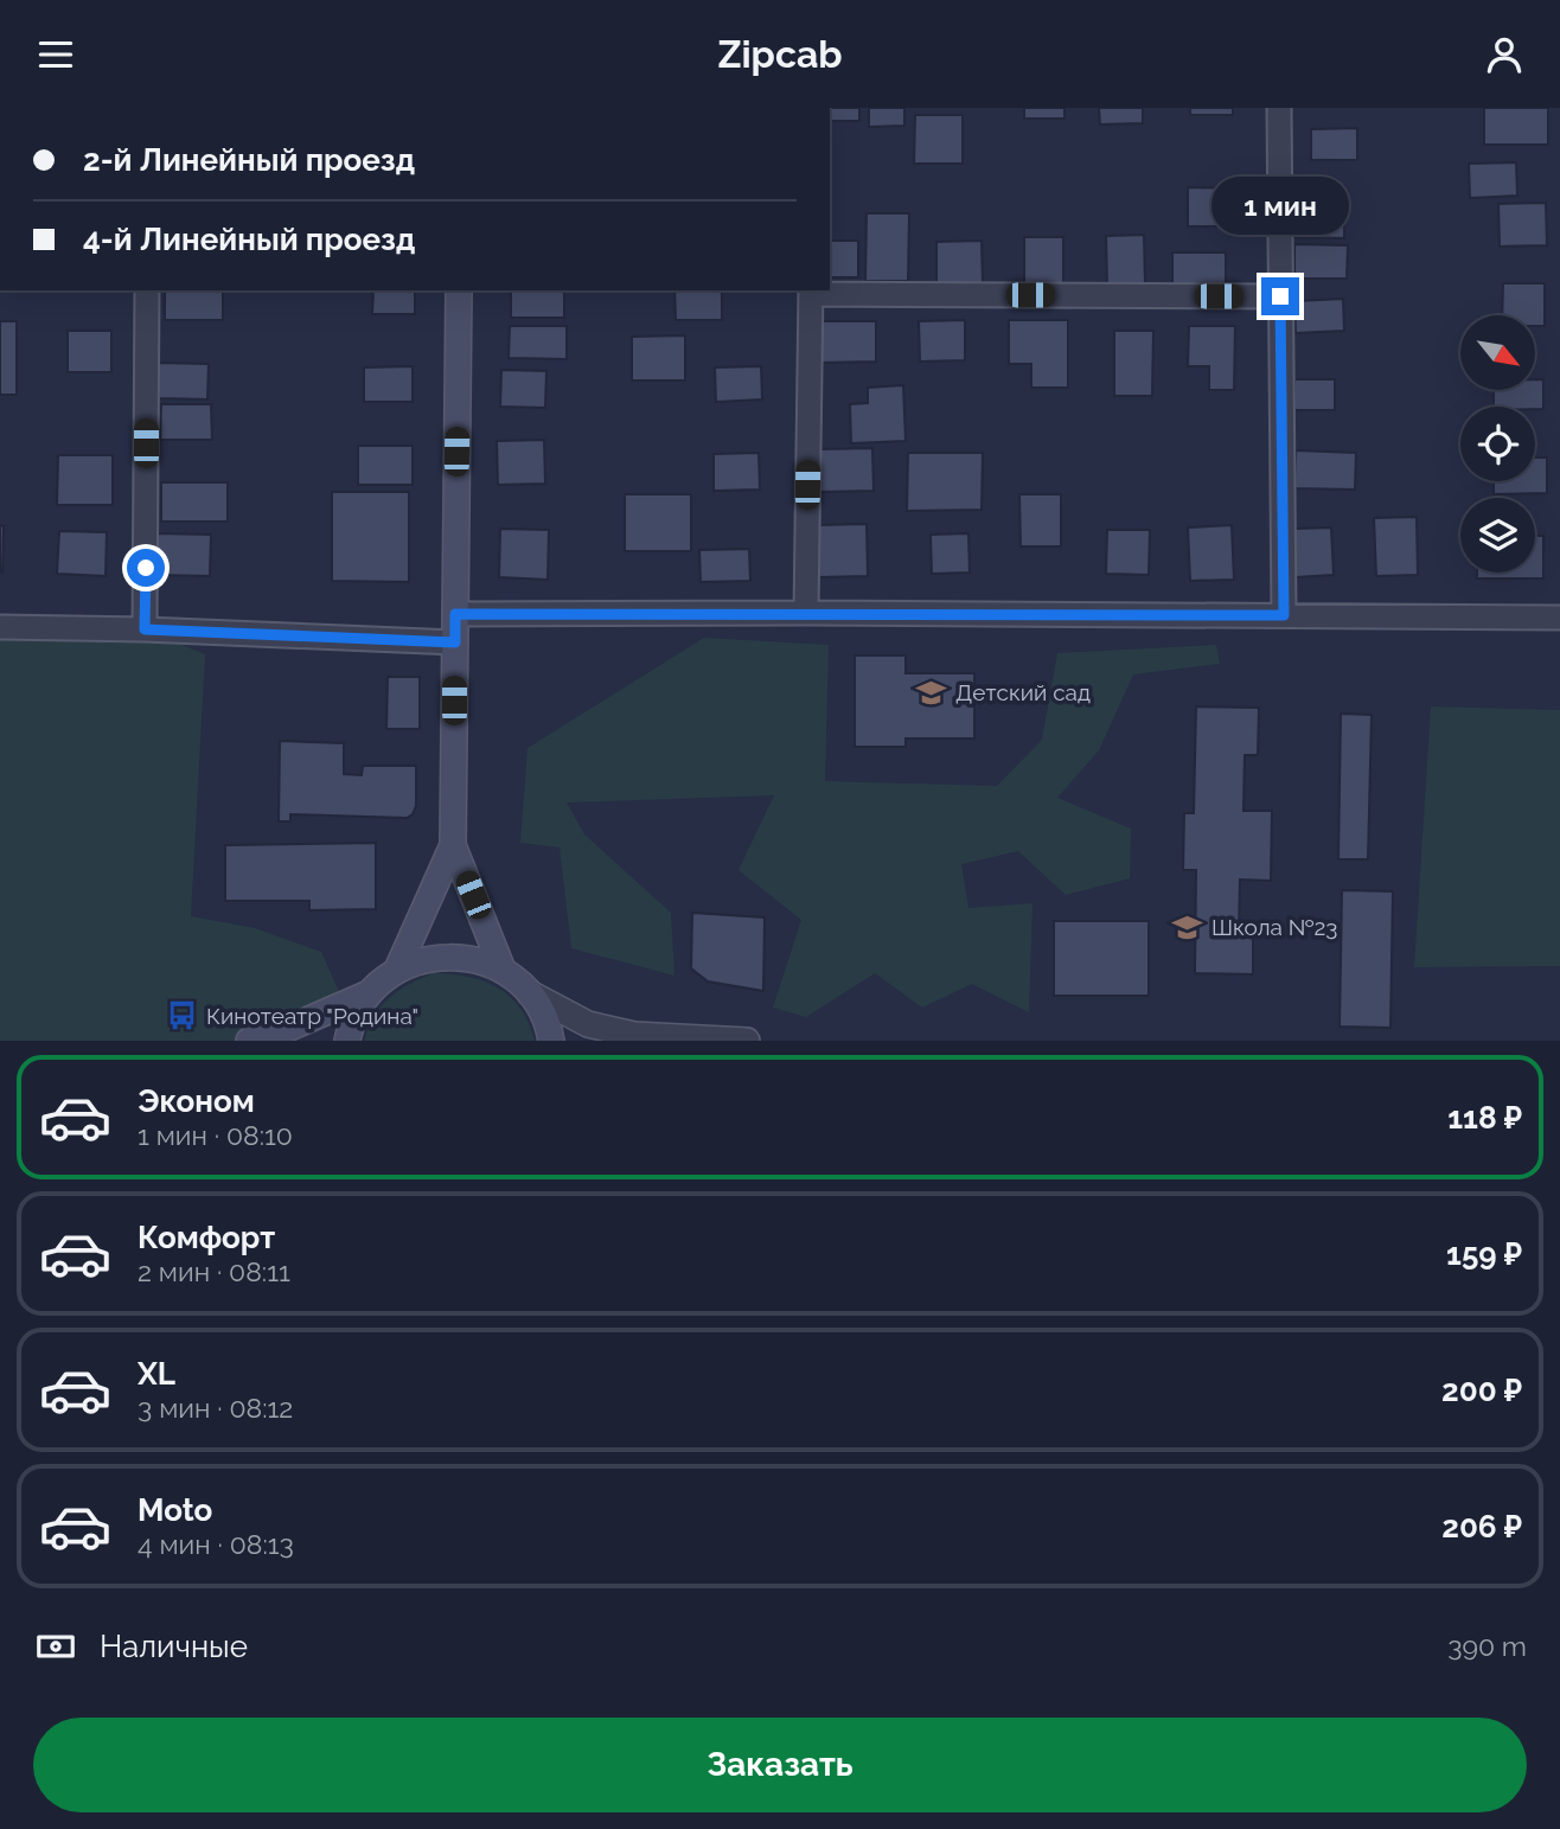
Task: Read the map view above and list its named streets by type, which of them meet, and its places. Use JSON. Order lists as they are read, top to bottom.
{
  "places": {
    "school or university": ["Детский сад", "Школа №23"],
    "bus stop": ["Кинотеатр \"Родина\""]
  },
  "north": "bottom right",
  "page": {
    "header": "Zipcab",
    "banner": ["2-й Линейный проезд", "4-й Линейный проезд"],
    "bubble": "1 мин",
    "list": [
      {
        "name": "Эконом",
        "note": "1 мин · 08:10",
        "value": "118 ₽"
      },
      {
        "name": "Комфорт",
        "note": "2 мин · 08:11",
        "value": "159 ₽"
      },
      {
        "name": "XL",
        "note": "3 мин · 08:12",
        "value": "200 ₽"
      },
      {
        "name": "Moto",
        "note": "4 мин · 08:13",
        "value": "206 ₽"
      }
    ],
    "pay": ["Наличные", "390 m"],
    "buttons": "Заказать"
  }
}
